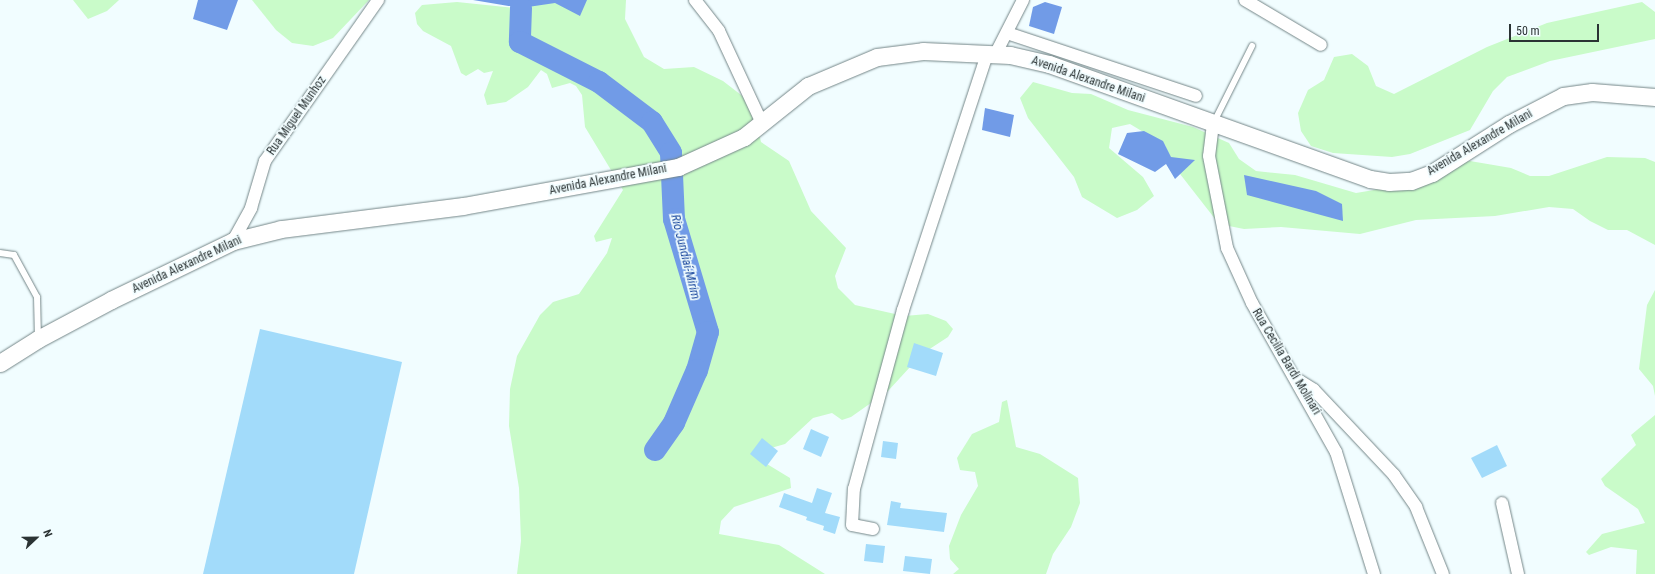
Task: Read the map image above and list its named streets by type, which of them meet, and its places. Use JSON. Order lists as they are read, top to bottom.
{
  "streets": {
    "street": ["Avenida Alexandre Milani", "Rua Miguel Munhoz", "Rua Cecilia Bardi Molinari"]
  },
  "crossings": [
    ["Avenida Alexandre Milani", "Rua Miguel Munhoz"],
    ["Avenida Alexandre Milani", "Rua Cecilia Bardi Molinari"]
  ],
  "water": ["Rio Jundiaí-Mirim"],
  "scale_bar": "50 m",
  "north": "right"
}
